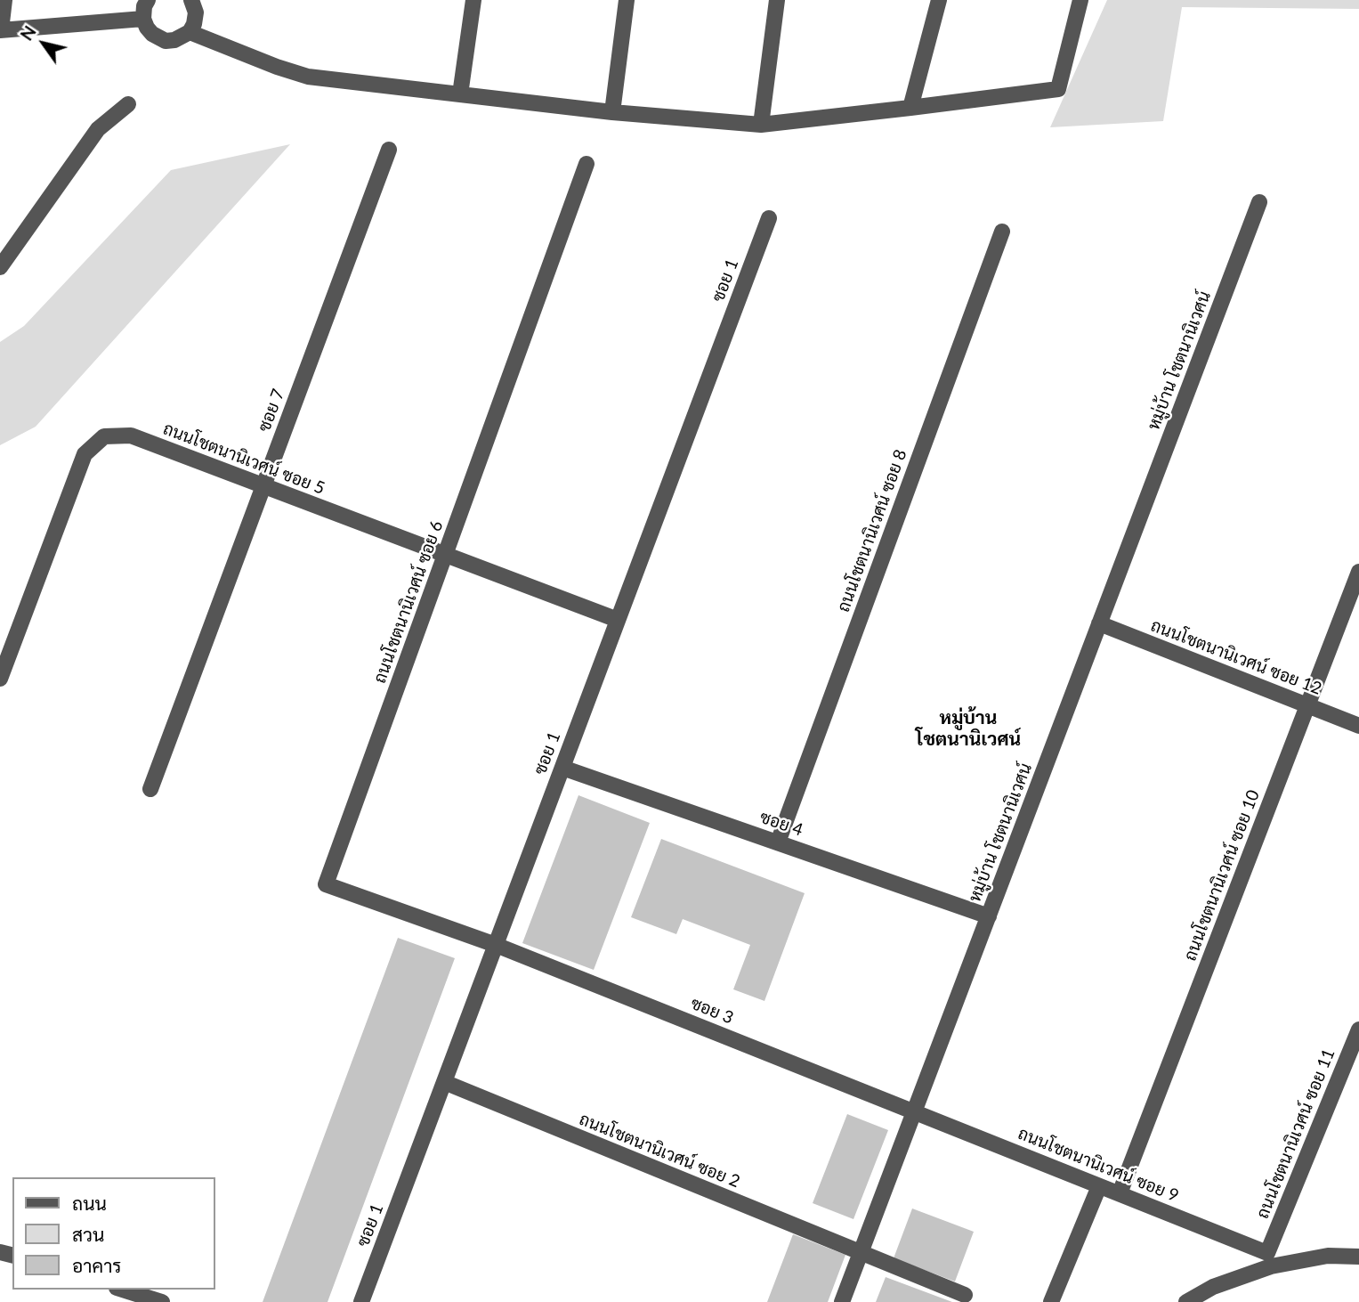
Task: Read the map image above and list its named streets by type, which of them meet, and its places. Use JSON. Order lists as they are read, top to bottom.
{
  "streets": {
    "street": [
      "ซอย 1",
      "หมู่บ้าน โชตนานิเวศน์",
      "ซอย 7",
      "ถนนโชตนานิเวศน์ ซอย 5",
      "ถนนโชตนานิเวศน์ ซอย 8",
      "ถนนโชตนานิเวศน์ ซอย 6",
      "ถนนโชตนานิเวศน์ ซอย 12",
      "ซอย 4",
      "ถนนโชตนานิเวศน์ ซอย 10",
      "ซอย 3",
      "ถนนโชตนานิเวศน์ ซอย 11",
      "ถนนโชตนานิเวศน์ ซอย 2",
      "ถนนโชตนานิเวศน์ ซอย 9"
    ]
  },
  "crossings": [
    ["ซอย 1", "ถนนโชตนานิเวศน์ ซอย 5"],
    ["ซอย 1", "ถนนโชตนานิเวศน์ ซอย 6"],
    ["ซอย 1", "ซอย 4"],
    ["ซอย 1", "ซอย 3"],
    ["ซอย 1", "ถนนโชตนานิเวศน์ ซอย 2"],
    ["หมู่บ้าน โชตนานิเวศน์", "ถนนโชตนานิเวศน์ ซอย 12"],
    ["หมู่บ้าน โชตนานิเวศน์", "ซอย 4"],
    ["หมู่บ้าน โชตนานิเวศน์", "ซอย 3"],
    ["หมู่บ้าน โชตนานิเวศน์", "ถนนโชตนานิเวศน์ ซอย 2"],
    ["หมู่บ้าน โชตนานิเวศน์", "ถนนโชตนานิเวศน์ ซอย 9"],
    ["ซอย 7", "ถนนโชตนานิเวศน์ ซอย 5"],
    ["ถนนโชตนานิเวศน์ ซอย 5", "ถนนโชตนานิเวศน์ ซอย 6"],
    ["ถนนโชตนานิเวศน์ ซอย 8", "ซอย 4"],
    ["ถนนโชตนานิเวศน์ ซอย 6", "ซอย 3"],
    ["ถนนโชตนานิเวศน์ ซอย 12", "ถนนโชตนานิเวศน์ ซอย 10"],
    ["ถนนโชตนานิเวศน์ ซอย 10", "ถนนโชตนานิเวศน์ ซอย 9"],
    ["ซอย 3", "ถนนโชตนานิเวศน์ ซอย 9"],
    ["ถนนโชตนานิเวศน์ ซอย 11", "ถนนโชตนานิเวศน์ ซอย 9"]
  ],
  "districts": ["หมู่บ้าน โชตนานิเวศน์"],
  "legend": ["ถนน", "สวน", "อาคาร"],
  "north": "top left"
}
